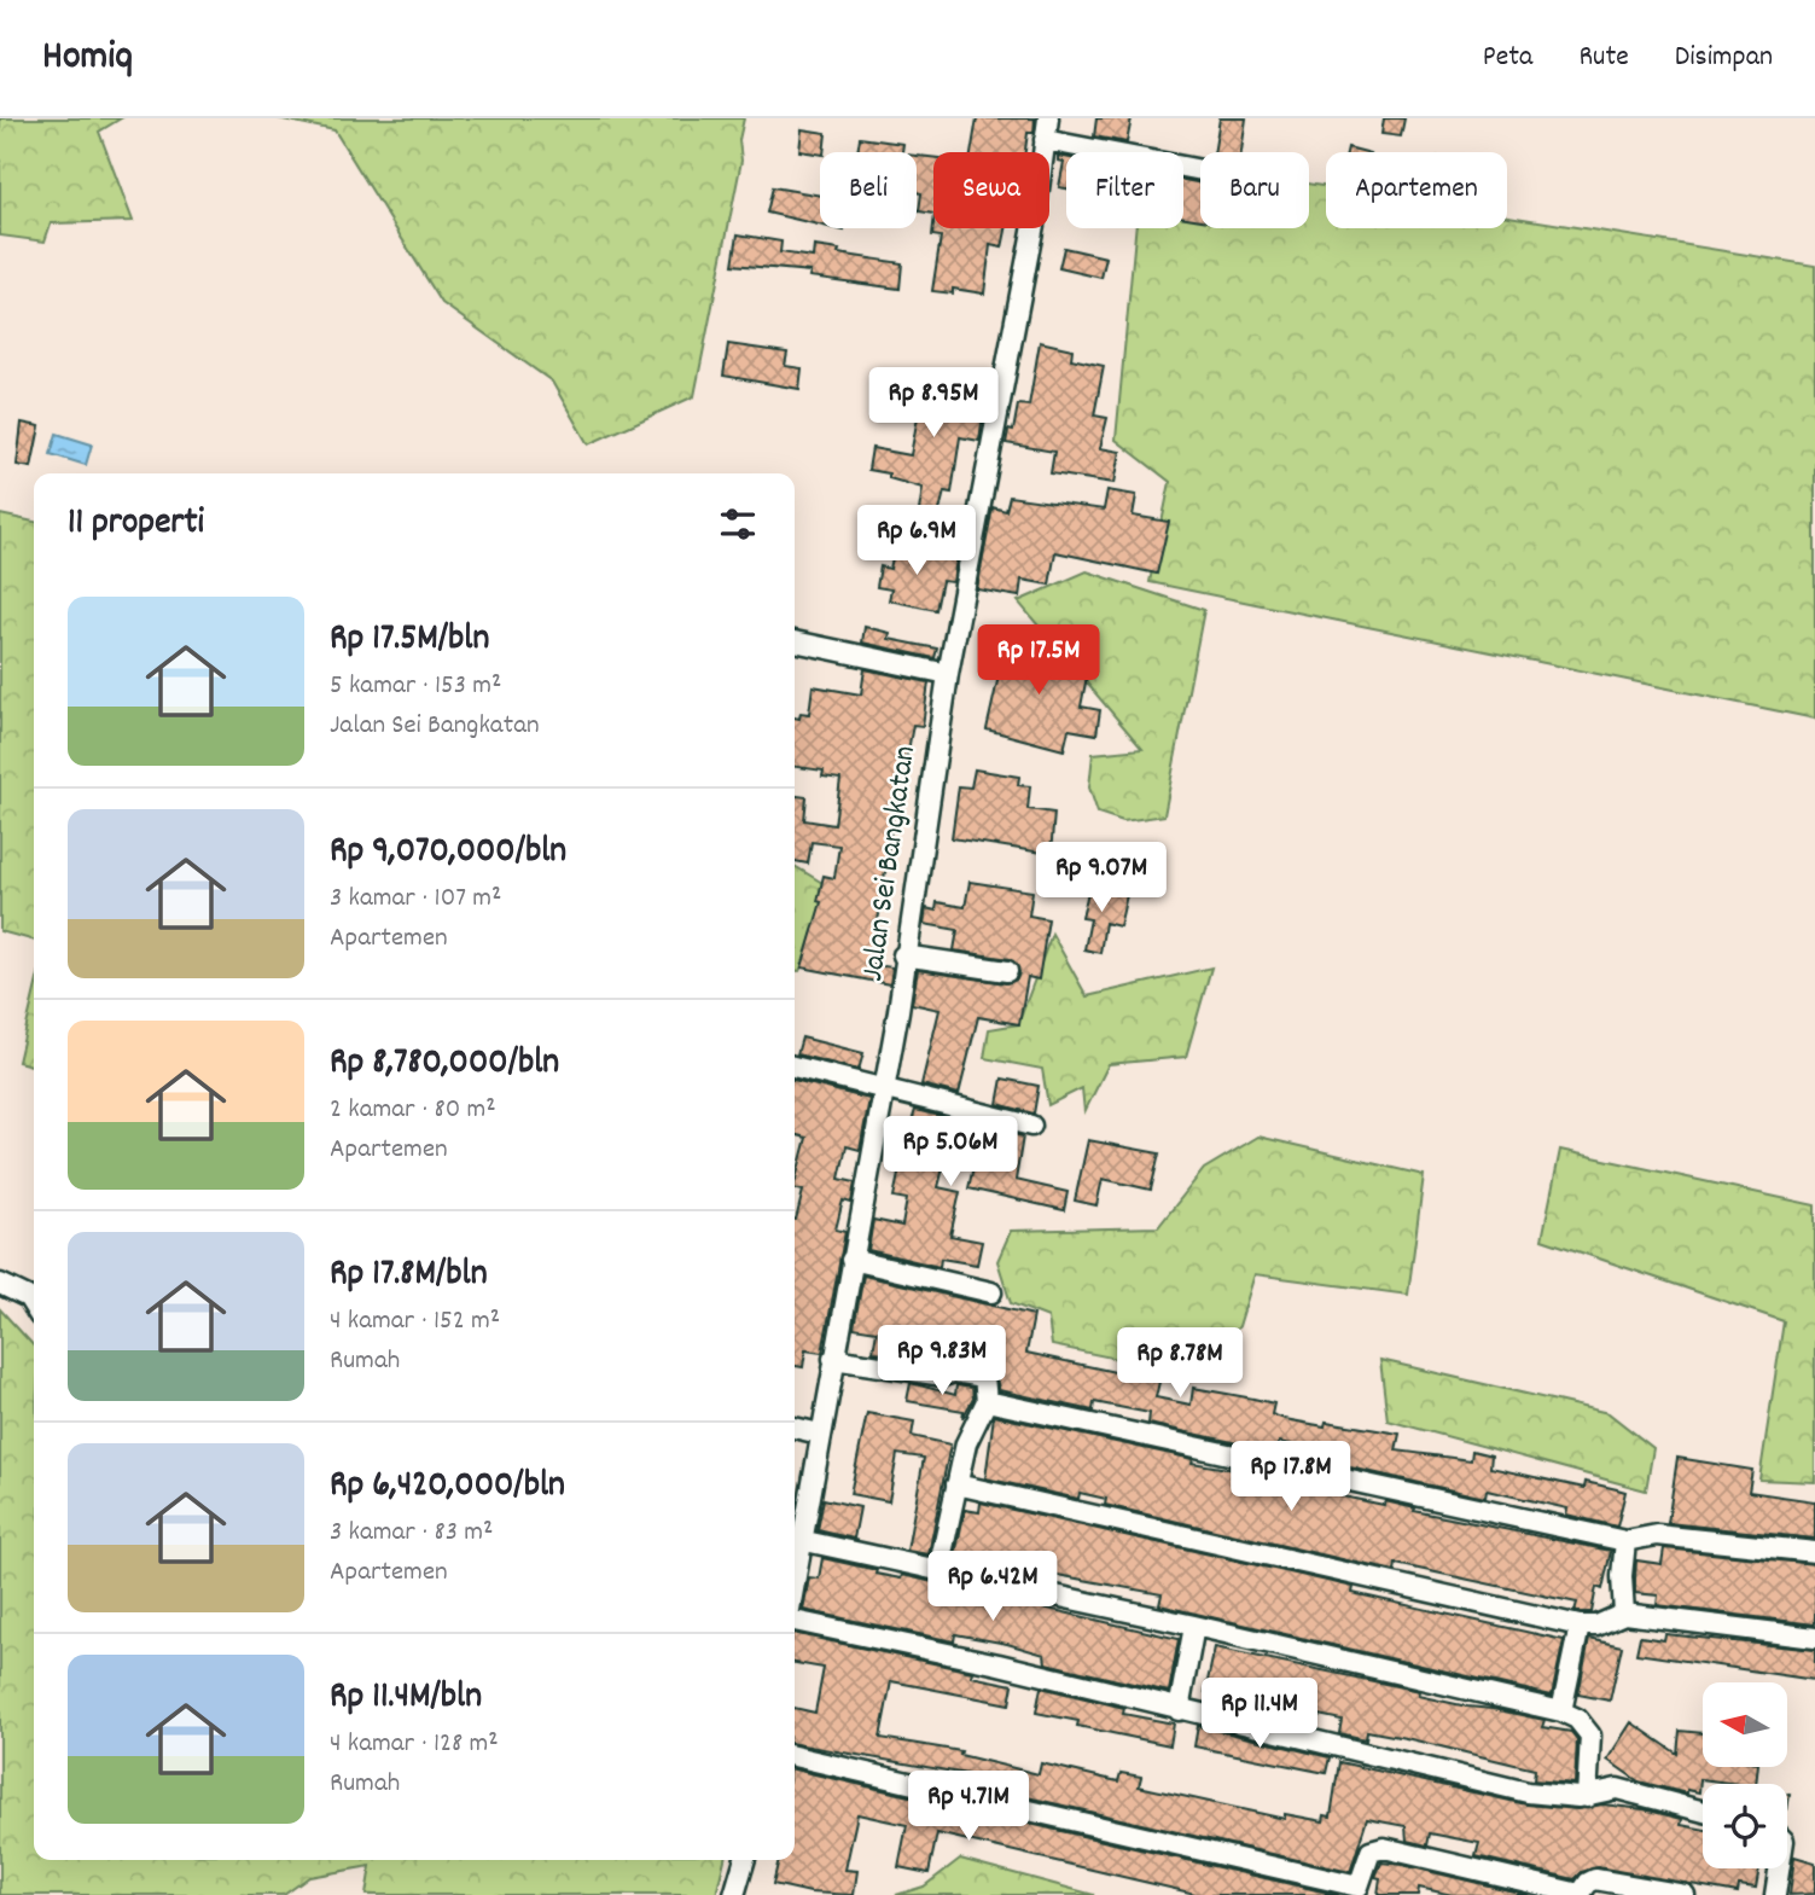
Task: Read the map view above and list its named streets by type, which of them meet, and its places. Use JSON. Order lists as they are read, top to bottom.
{
  "streets": {
    "street": ["Jalan Sei Bangkatan"]
  },
  "north": "left",
  "page": {
    "header": "Homiq",
    "nav": ["Peta", "Rute", "Disimpan"],
    "chip": [
      "Beli",
      "Sewa",
      "Filter",
      "Baru",
      "Apartemen"
    ],
    "price": [
      "Rp 8.95M",
      "Rp 6.9M",
      "Rp 17.5M",
      "Rp 9.07M",
      "Rp 5.06M",
      "Rp 9.83M",
      "Rp 8.78M",
      "Rp 17.8M",
      "Rp 6.42M",
      "Rp 11.4M",
      "Rp 4.71M"
    ],
    "heading": "11 properti",
    "list": [
      {
        "name": "Rp 17.5M/bln",
        "note": "5 kamar · 153 m² · Jalan Sei Bangkatan"
      },
      {
        "name": "Rp 9,070,000/bln",
        "note": "3 kamar · 107 m² · Apartemen"
      },
      {
        "name": "Rp 8,780,000/bln",
        "note": "2 kamar · 80 m² · Apartemen"
      },
      {
        "name": "Rp 17.8M/bln",
        "note": "4 kamar · 152 m² · Rumah"
      },
      {
        "name": "Rp 6,420,000/bln",
        "note": "3 kamar · 83 m² · Apartemen"
      },
      {
        "name": "Rp 11.4M/bln",
        "note": "4 kamar · 128 m² · Rumah"
      }
    ]
  }
}
